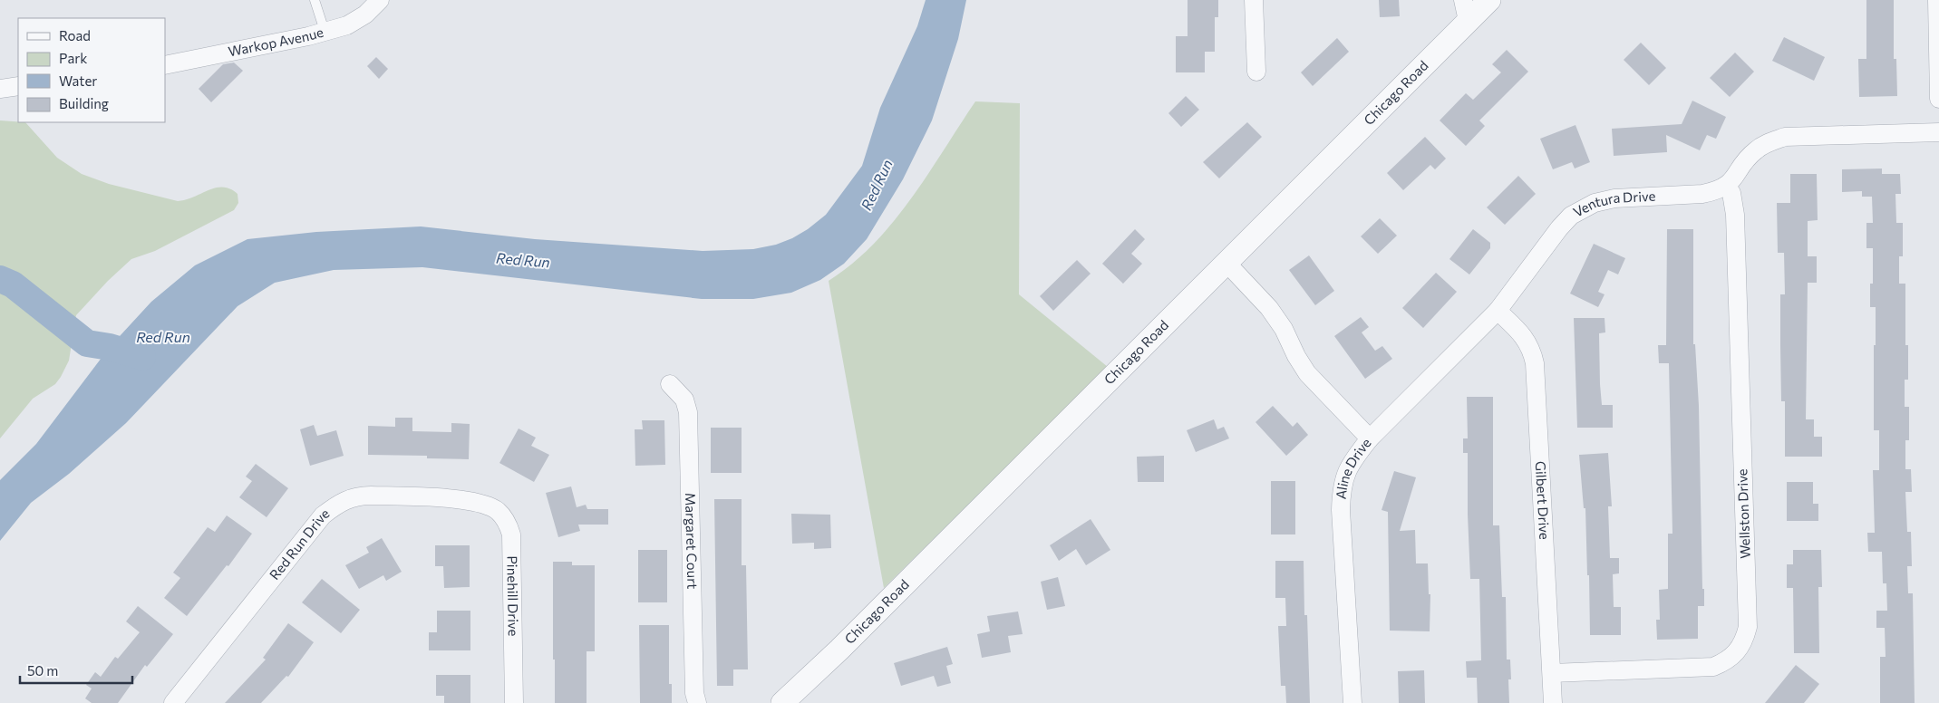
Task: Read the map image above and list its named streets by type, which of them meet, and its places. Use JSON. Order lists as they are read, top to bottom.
{
  "streets": {
    "street": [
      "Warkop Avenue",
      "Chicago Road",
      "Ventura Drive",
      "Aline Drive",
      "Gilbert Drive",
      "Wellston Drive",
      "Margaret Court",
      "Red Run Drive",
      "Pinehill Drive"
    ]
  },
  "crossings": [
    ["Chicago Road", "Aline Drive"],
    ["Ventura Drive", "Aline Drive"],
    ["Ventura Drive", "Gilbert Drive"],
    ["Ventura Drive", "Wellston Drive"],
    ["Gilbert Drive", "Wellston Drive"],
    ["Red Run Drive", "Pinehill Drive"]
  ],
  "water": ["Red Run"],
  "legend": [
    "Road",
    "Park",
    "Water",
    "Building"
  ],
  "scale_bar": "50 m"
}
